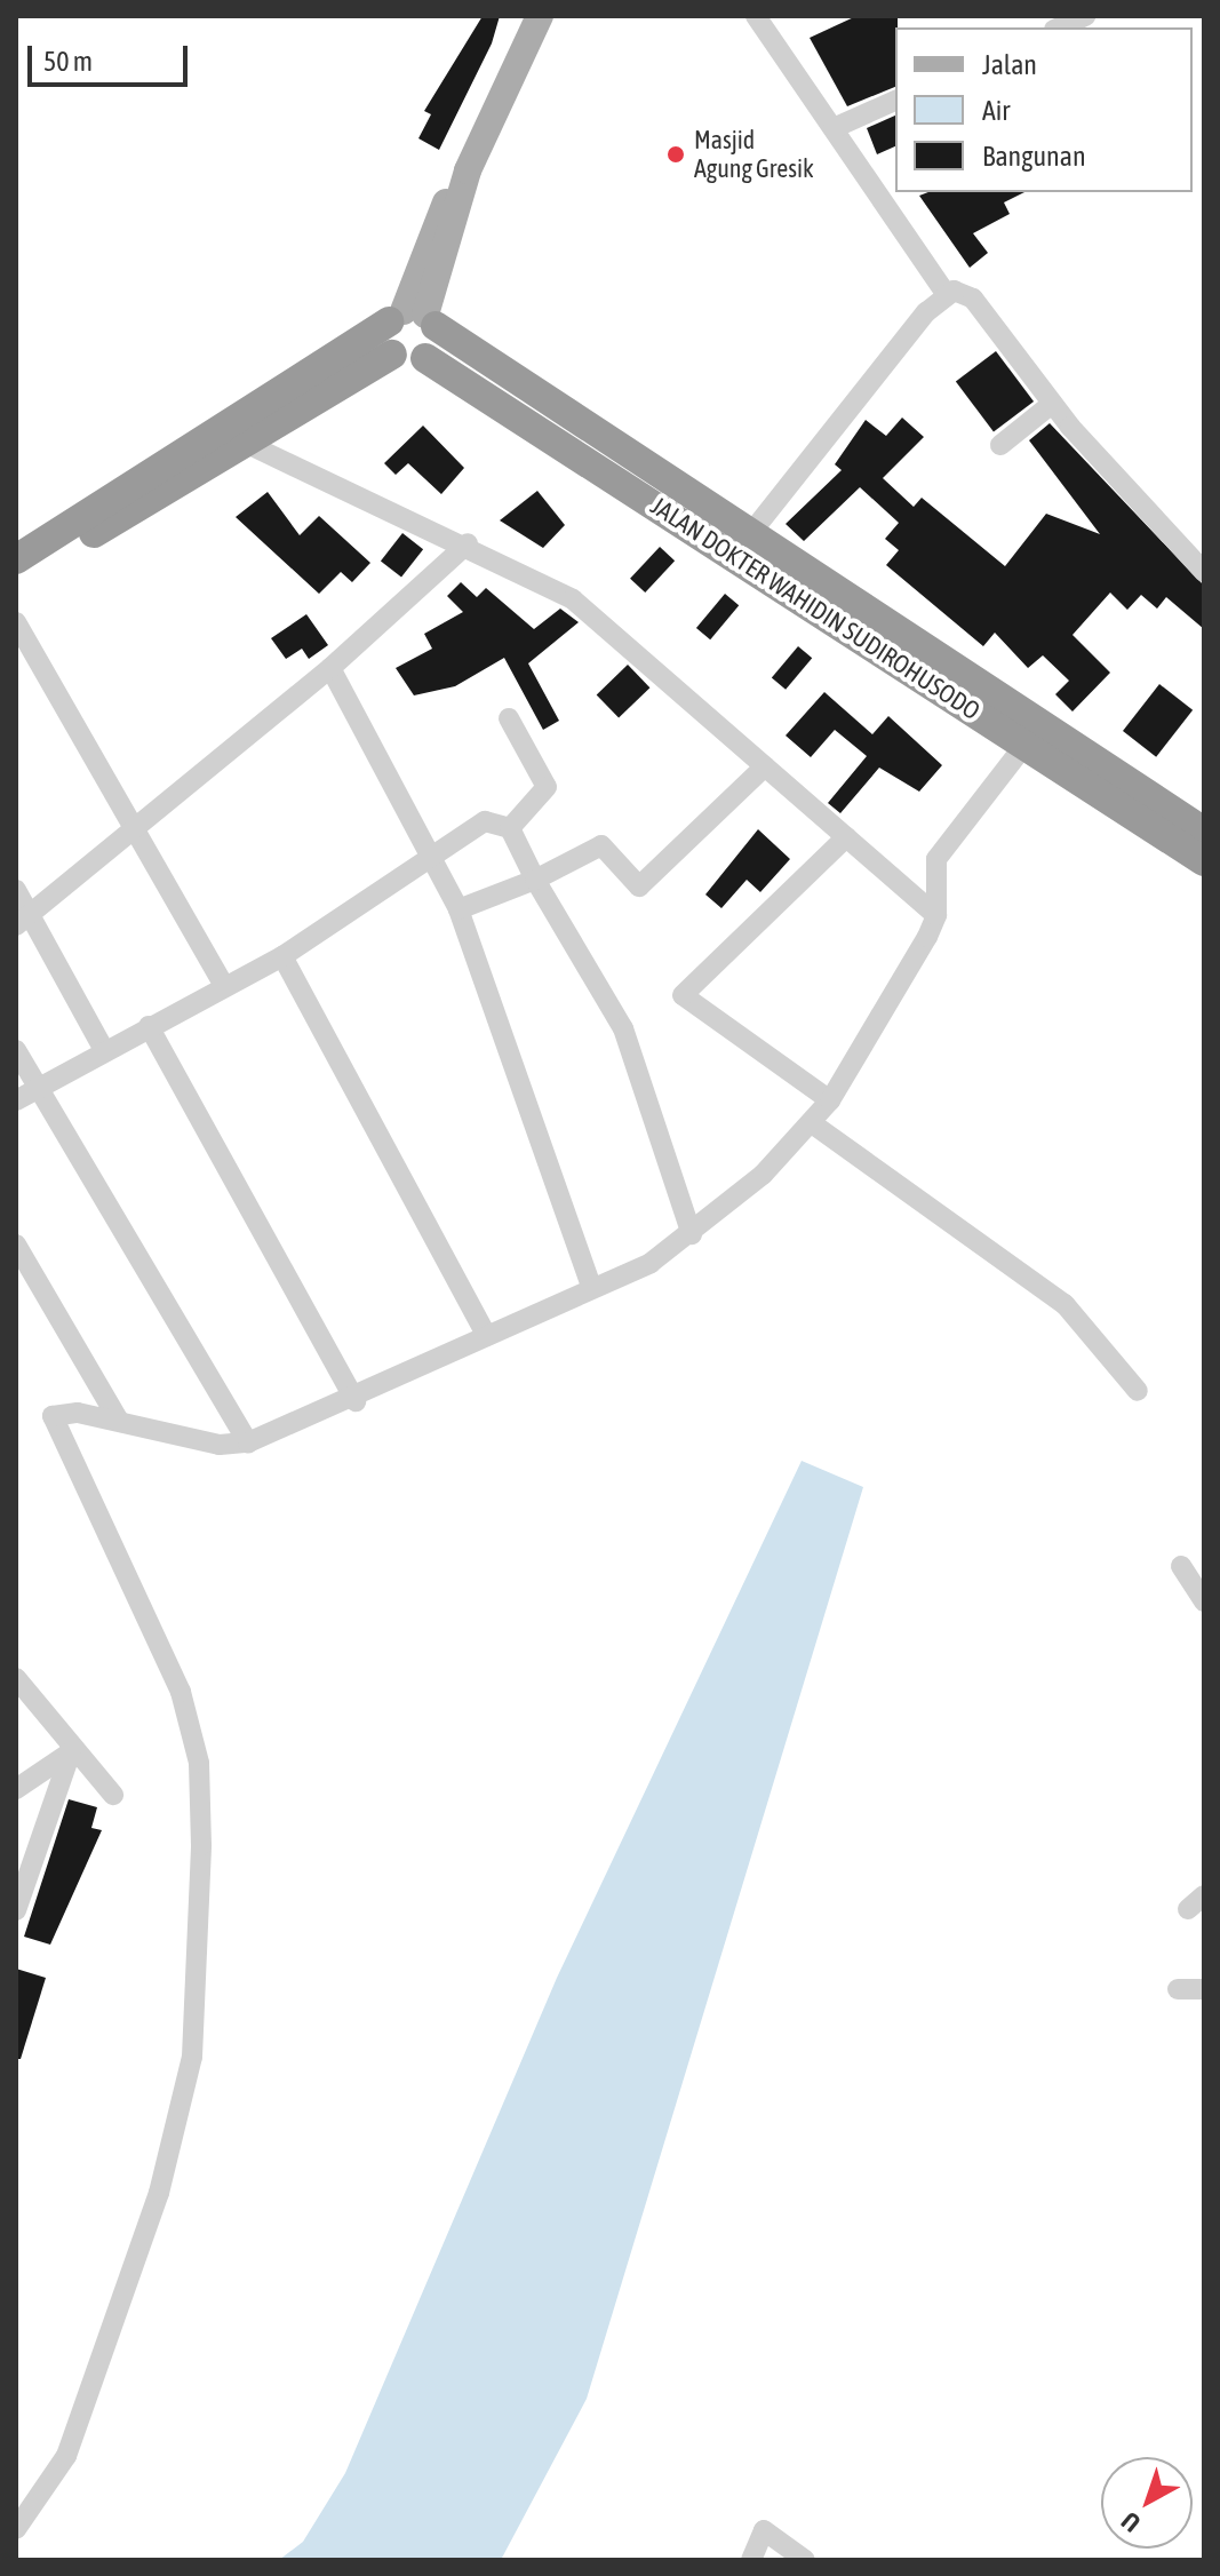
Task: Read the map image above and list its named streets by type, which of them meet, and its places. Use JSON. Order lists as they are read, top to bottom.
{
  "streets": {
    "highway": ["JALAN DOKTER WAHIDIN SUDIROHUSODO"]
  },
  "places": ["Masjid Agung Gresik"],
  "legend": ["Jalan", "Air", "Bangunan"],
  "scale_bar": "50 m",
  "north": "bottom left"
}
